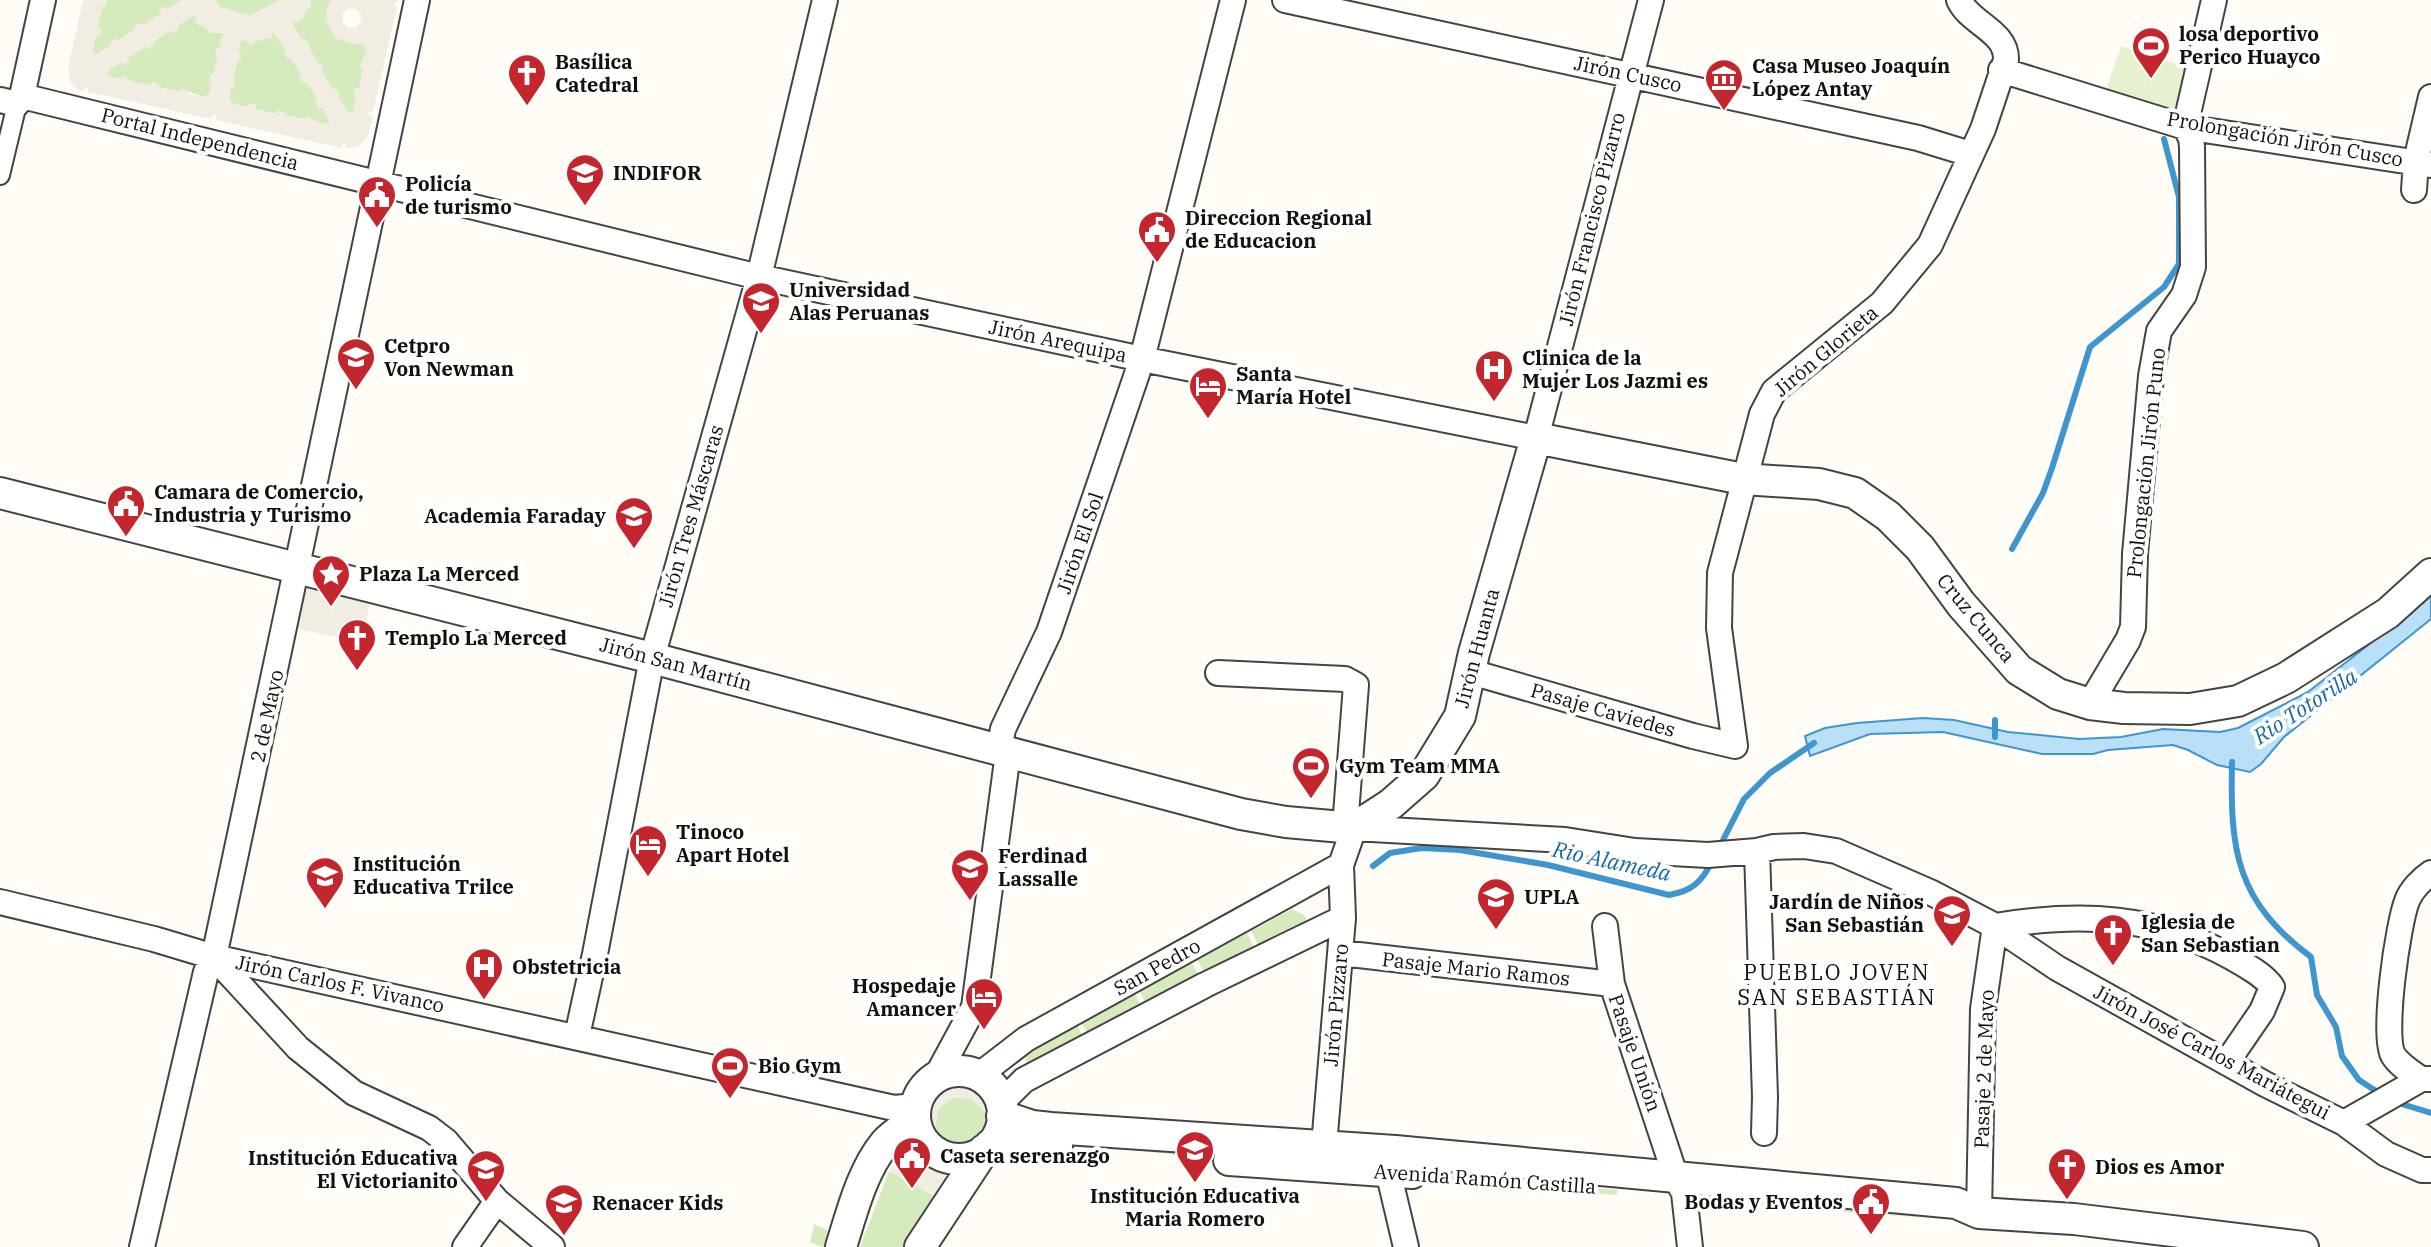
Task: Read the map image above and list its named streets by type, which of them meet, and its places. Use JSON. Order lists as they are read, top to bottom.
{
  "streets": {
    "street": [
      "Jirón Cusco",
      "Portal Independencia",
      "Prolongación Jirón Cusco",
      "Jirón Francisco Pizarro",
      "Jirón Arequipa",
      "Jirón Glorieta",
      "Prolongación Jirón Puno",
      "Jirón Tres Máscaras",
      "Jirón El Sol",
      "Cruz Cunca",
      "Jirón Huanta",
      "Jirón San Martín",
      "Pasaje Caviedes",
      "2 de Mayo",
      "San Pedro",
      "Pasaje Mario Ramos",
      "Jirón Carlos F. Vivanco",
      "Jirón Pizzaro",
      "Jirón José Carlos Mariátegui",
      "Pasaje Unión",
      "Pasaje 2 de Mayo",
      "Avenida Ramón Castilla"
    ]
  },
  "crossings": [
    ["Jirón Cusco", "Jirón Francisco Pizarro"],
    ["Jirón Cusco", "Jirón Glorieta"],
    ["Portal Independencia", "Jirón Arequipa"],
    ["Portal Independencia", "2 de Mayo"],
    ["Prolongación Jirón Cusco", "Jirón Glorieta"],
    ["Prolongación Jirón Cusco", "Prolongación Jirón Puno"],
    ["Jirón Francisco Pizarro", "Jirón Arequipa"],
    ["Jirón Francisco Pizarro", "Jirón Huanta"],
    ["Jirón Arequipa", "Jirón Glorieta"],
    ["Jirón Arequipa", "Jirón Tres Máscaras"],
    ["Jirón Arequipa", "Jirón El Sol"],
    ["Jirón Arequipa", "Cruz Cunca"],
    ["Jirón Arequipa", "Jirón Huanta"],
    ["Jirón Arequipa", "2 de Mayo"],
    ["Jirón Glorieta", "Cruz Cunca"],
    ["Jirón Glorieta", "Pasaje Caviedes"],
    ["Prolongación Jirón Puno", "Cruz Cunca"],
    ["Jirón Tres Máscaras", "Jirón San Martín"],
    ["Jirón Tres Máscaras", "Jirón Carlos F. Vivanco"],
    ["Jirón El Sol", "Jirón San Martín"],
    ["Jirón El Sol", "San Pedro"],
    ["Jirón El Sol", "Jirón Carlos F. Vivanco"],
    ["Jirón El Sol", "Avenida Ramón Castilla"],
    ["Jirón Huanta", "Jirón San Martín"],
    ["Jirón Huanta", "Pasaje Caviedes"],
    ["Jirón Huanta", "Jirón José Carlos Mariátegui"],
    ["Jirón San Martín", "2 de Mayo"],
    ["Jirón San Martín", "Jirón José Carlos Mariátegui"],
    ["2 de Mayo", "Jirón Carlos F. Vivanco"],
    ["San Pedro", "Jirón Carlos F. Vivanco"],
    ["San Pedro", "Jirón Pizzaro"],
    ["San Pedro", "Avenida Ramón Castilla"],
    ["Pasaje Mario Ramos", "Jirón Pizzaro"],
    ["Pasaje Mario Ramos", "Pasaje Unión"],
    ["Jirón Carlos F. Vivanco", "Avenida Ramón Castilla"],
    ["Jirón Pizzaro", "Avenida Ramón Castilla"],
    ["Jirón José Carlos Mariátegui", "Pasaje 2 de Mayo"],
    ["Pasaje Unión", "Avenida Ramón Castilla"],
    ["Pasaje 2 de Mayo", "Avenida Ramón Castilla"]
  ],
  "districts": ["PUEBLO JOVEN SAN SEBASTIÁN"],
  "water": ["Rio Totorilla", "Rio Alameda"],
  "places": {
    "sports": ["losa deportivo Perico Huayco", "Gym Team MMA", "Bio Gym"],
    "church": [
      "Basílica Catedral",
      "Templo La Merced",
      "Iglesia de San Sebastian",
      "Dios es Amor"
    ],
    "museum": ["Casa Museo Joaquín López Antay"],
    "school or university": [
      "INDIFOR",
      "Universidad Alas Peruanas",
      "Cetpro Von Newman",
      "Academia Faraday",
      "Ferdinad Lassalle",
      "Institución Educativa Trilce",
      "UPLA",
      "Jardín de Niños San Sebastián",
      "Institución Educativa Maria Romero",
      "Institución Educativa El Victorianito",
      "Renacer Kids"
    ],
    "public building": [
      "Policía de turismo",
      "Direccion Regional de Educacion",
      "Camara de Comercio, Industria y Turismo",
      "Caseta serenazgo",
      "Bodas y Eventos"
    ],
    "hospital": ["Clinica de la Mujer Los Jazmi es", "Obstetricia"],
    "hotel": ["Santa María Hotel", "Tinoco Apart Hotel", "Hospedaje Amancer"],
    "place": ["Plaza La Merced"]
  }
}
